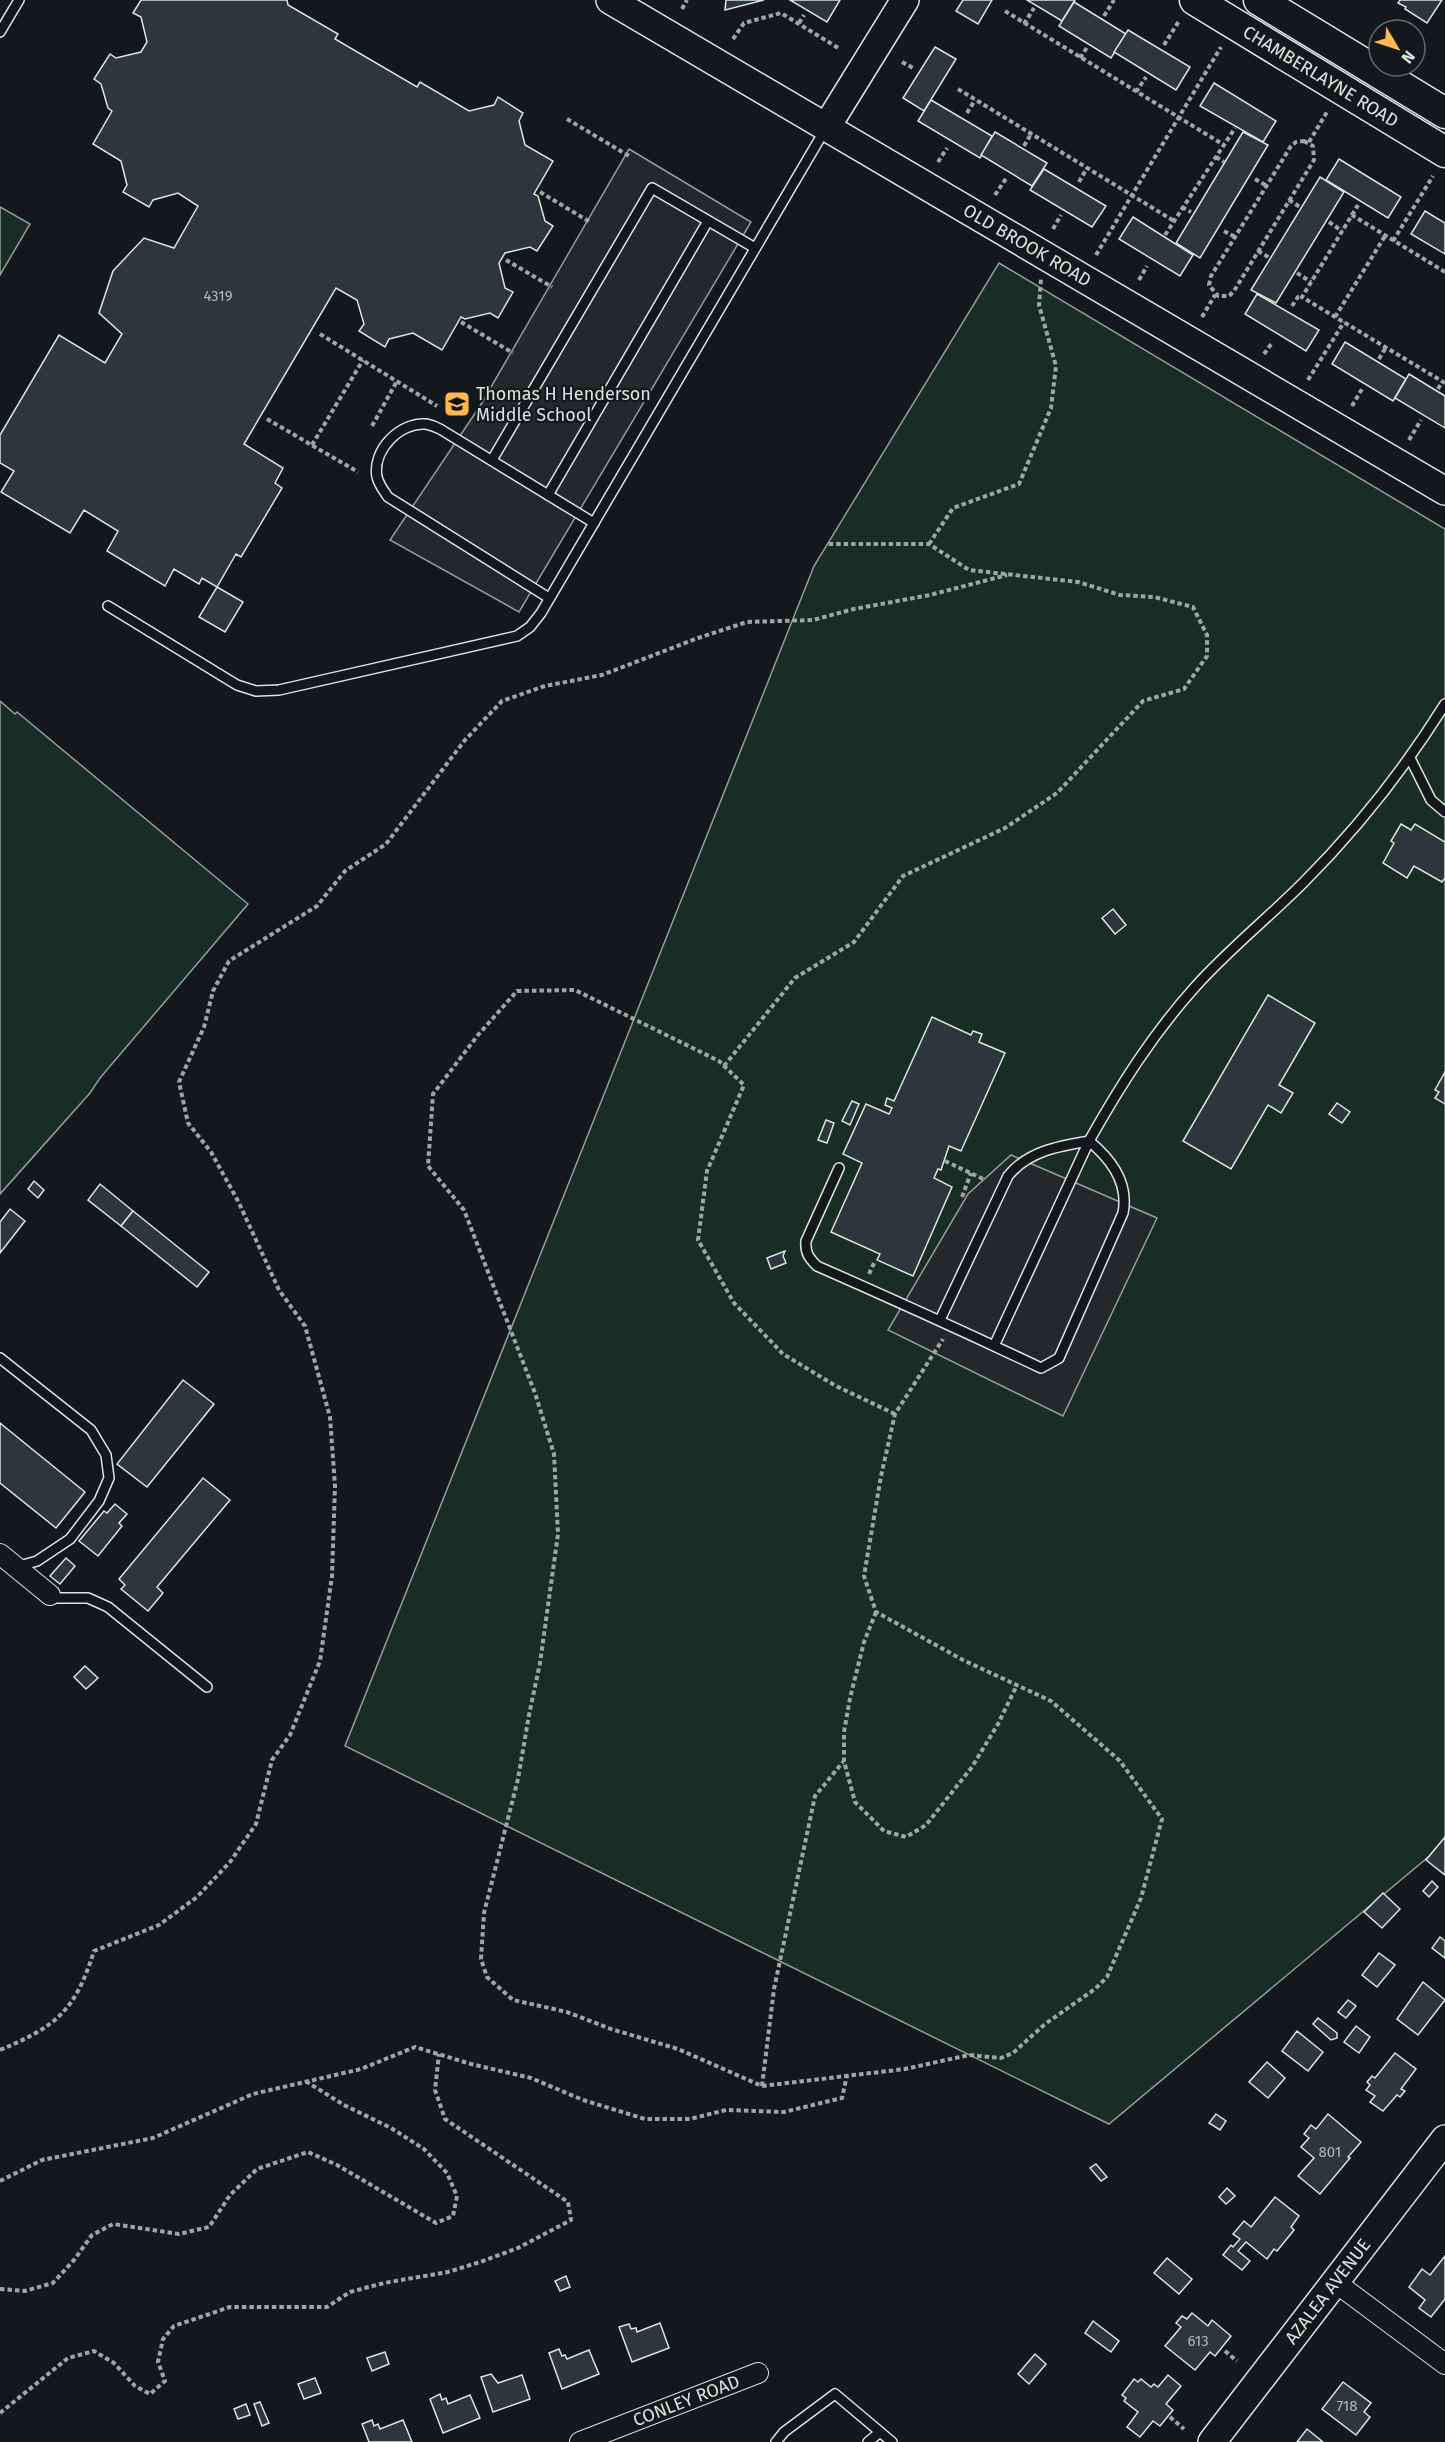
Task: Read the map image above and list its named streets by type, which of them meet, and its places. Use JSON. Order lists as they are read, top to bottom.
{
  "streets": {
    "main road": ["CHAMBERLAYNE ROAD"],
    "street": ["OLD BROOK ROAD", "AZALEA AVENUE", "CONLEY ROAD"]
  },
  "places": {
    "school or university": ["Thomas H Henderson Middle School"]
  },
  "house_numbers": [
    "4319",
    "801",
    "613",
    "718"
  ],
  "north": "bottom right"
}
